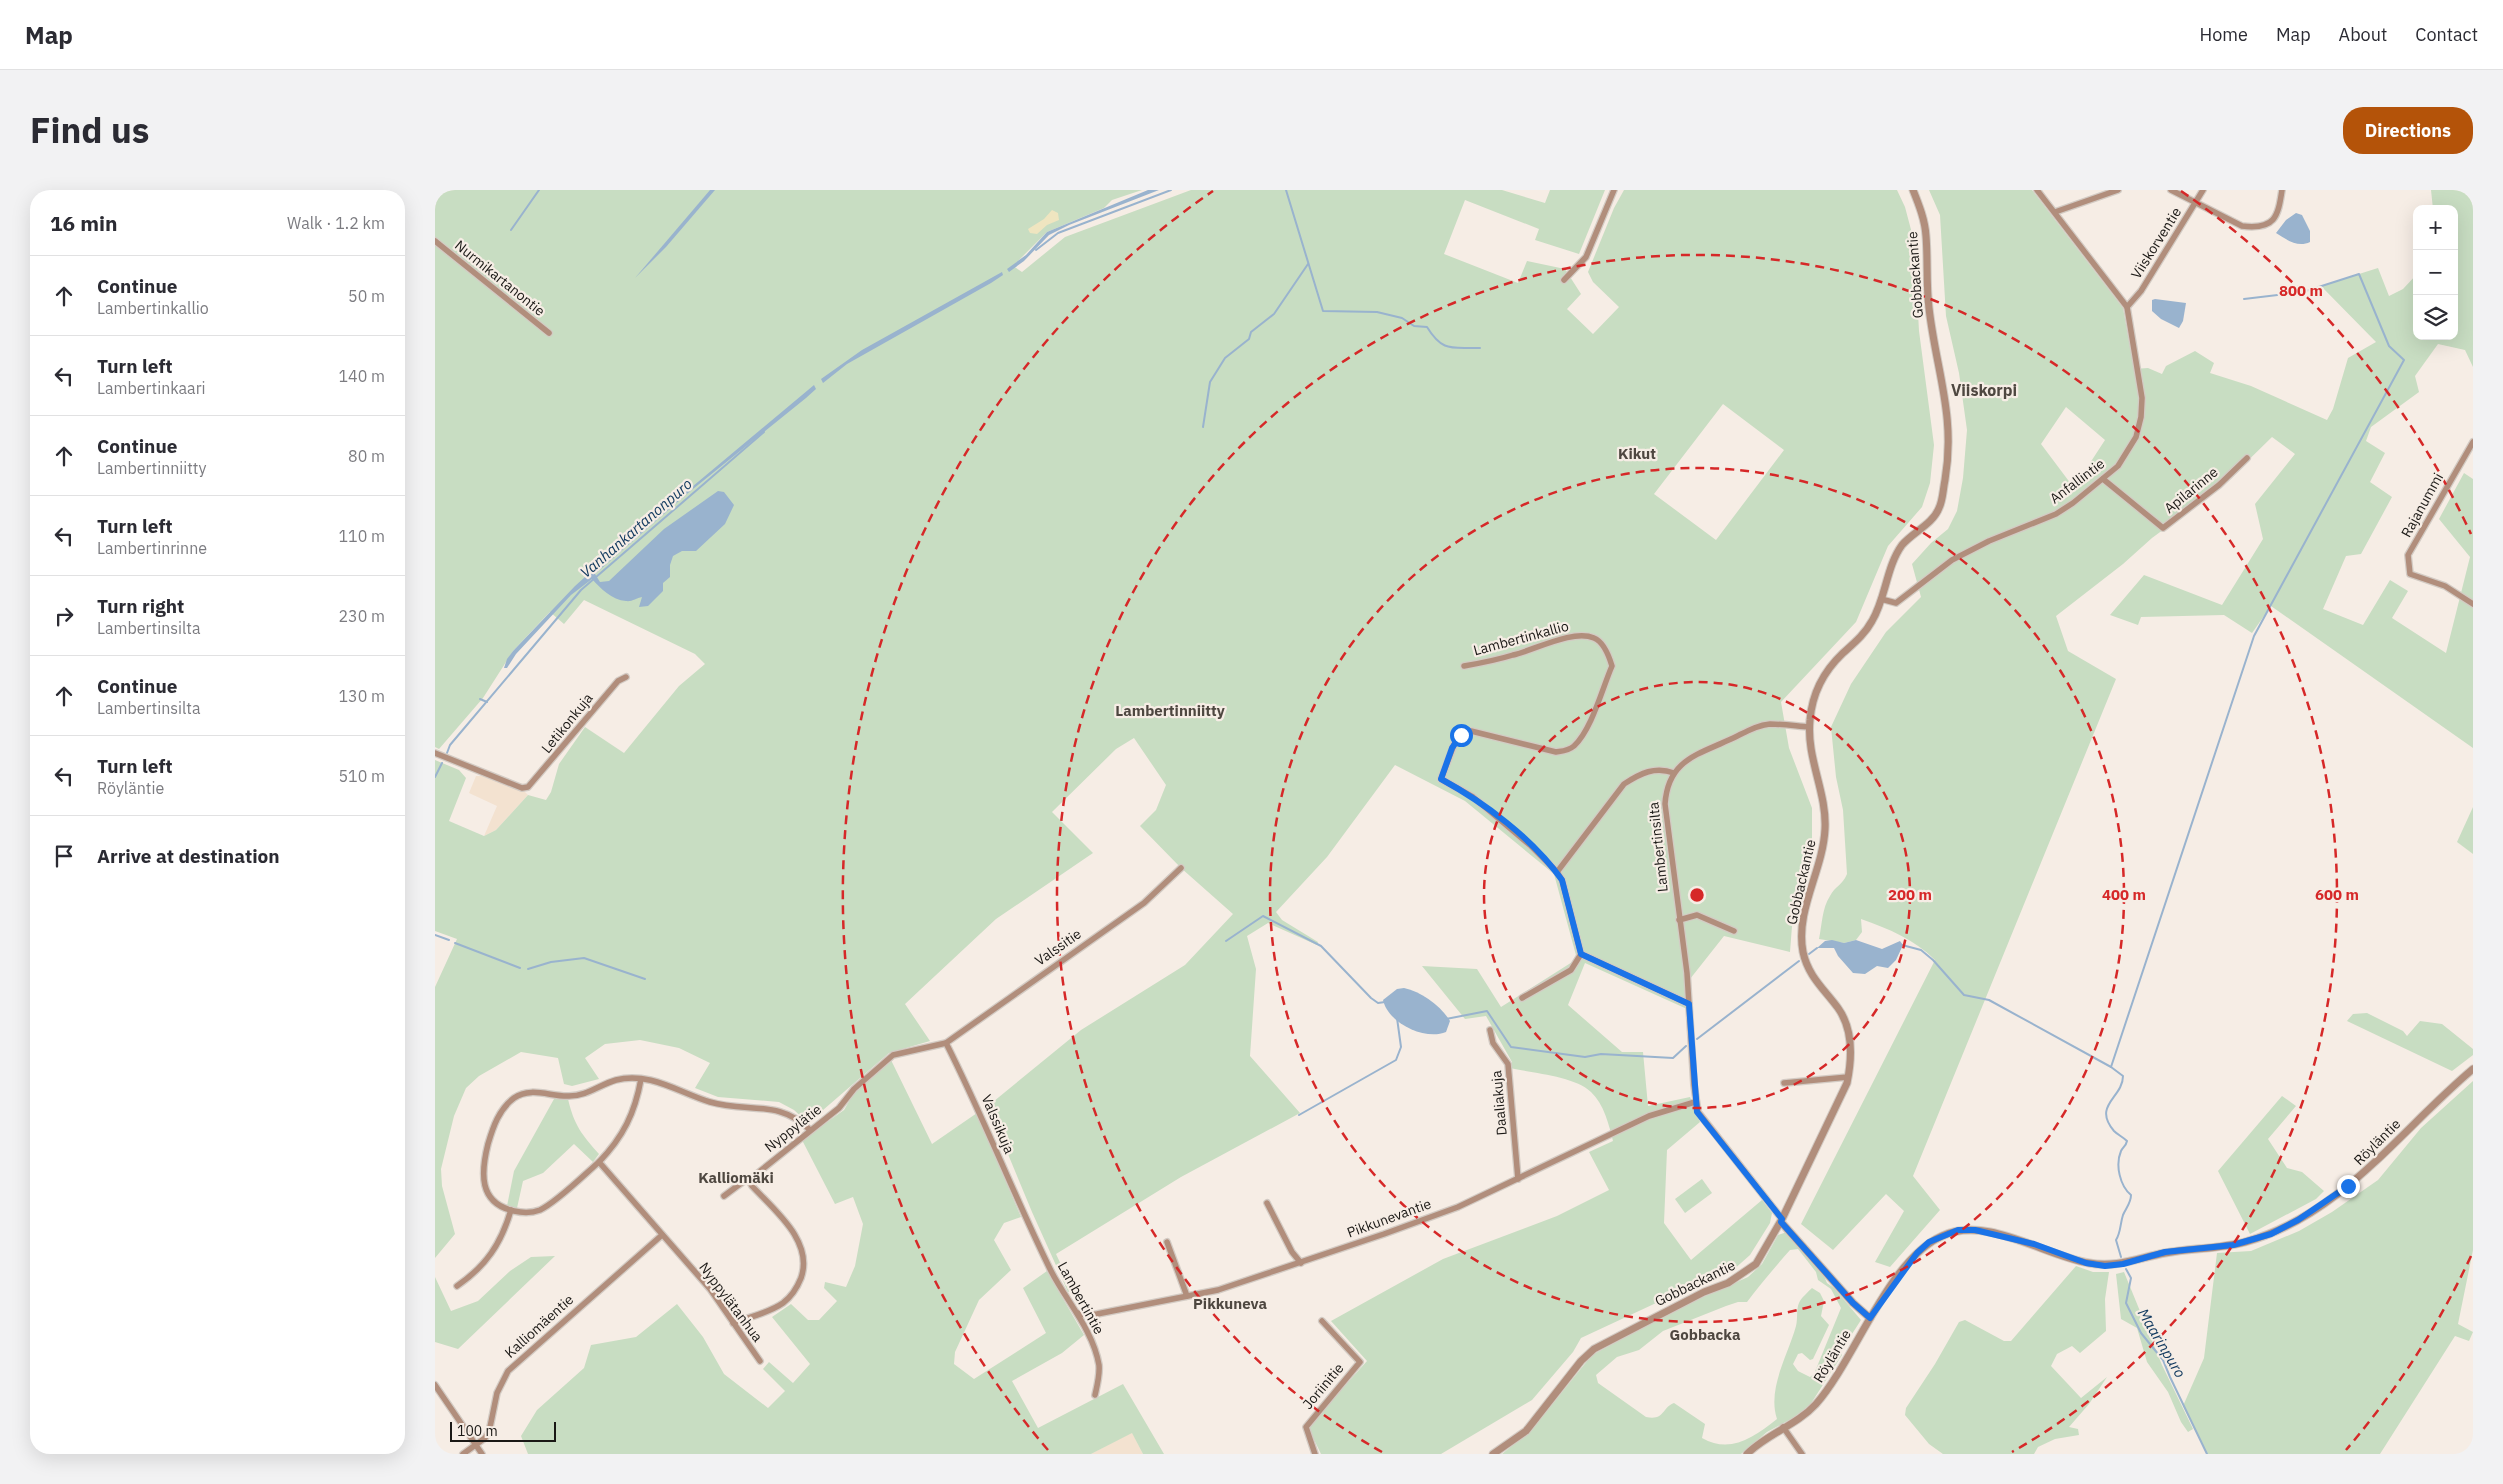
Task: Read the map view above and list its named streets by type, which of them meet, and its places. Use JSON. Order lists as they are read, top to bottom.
{
  "streets": {
    "street": [
      "Viiskorventie",
      "Gobbackantie",
      "Nurmikartanontie",
      "Anfallintie",
      "Apilarinne",
      "Rajanummi",
      "Lambertinkallio",
      "Letikonkuja",
      "Lambertinsilta",
      "Valssitie",
      "Daaliakuja",
      "Valssikuja",
      "Nyppylätie",
      "Röyläntie",
      "Pikkunevantie",
      "Lambertintie",
      "Nyppylätanhua",
      "Kalliomäentie",
      "Joriinitie"
    ]
  },
  "crossings": [
    ["Viiskorventie", "Anfallintie"],
    ["Gobbackantie", "Anfallintie"],
    ["Gobbackantie", "Lambertinsilta"],
    ["Anfallintie", "Apilarinne"],
    ["Lambertinsilta", "Röyläntie"],
    ["Lambertinsilta", "Pikkunevantie"],
    ["Valssitie", "Valssikuja"],
    ["Valssitie", "Nyppylätie"],
    ["Daaliakuja", "Pikkunevantie"],
    ["Valssikuja", "Nyppylätie"],
    ["Valssikuja", "Lambertintie"],
    ["Pikkunevantie", "Lambertintie"],
    ["Nyppylätanhua", "Kalliomäentie"]
  ],
  "districts": [
    "Viiskorpi",
    "Kikut",
    "Lambertinniitty",
    "Kalliomäki",
    "Pikkuneva",
    "Gobbacka"
  ],
  "water": ["Vanhankartanonpuro", "Maarinpuro"],
  "scale_bar": "100 m",
  "page": {
    "header": "Map",
    "nav": [
      "Home",
      "Map",
      "About",
      "Contact"
    ],
    "title": "Find us",
    "buttons": "Directions",
    "heading": ["16 min", "Walk · 1.2 km"],
    "map_buttons": ["+", "−"],
    "list": [
      ["Continue", "Lambertinkallio", "50 m"],
      ["Turn left", "Lambertinkaari", "140 m"],
      ["Continue", "Lambertinniitty", "80 m"],
      ["Turn left", "Lambertinrinne", "110 m"],
      ["Turn right", "Lambertinsilta", "230 m"],
      ["Continue", "Lambertinsilta", "130 m"],
      ["Turn left", "Röyläntie", "510 m"],
      "Arrive at destination"
    ],
    "scale": "100 m"
  },
  "rings": [
    "800 m",
    "200 m",
    "400 m",
    "600 m"
  ]
}
